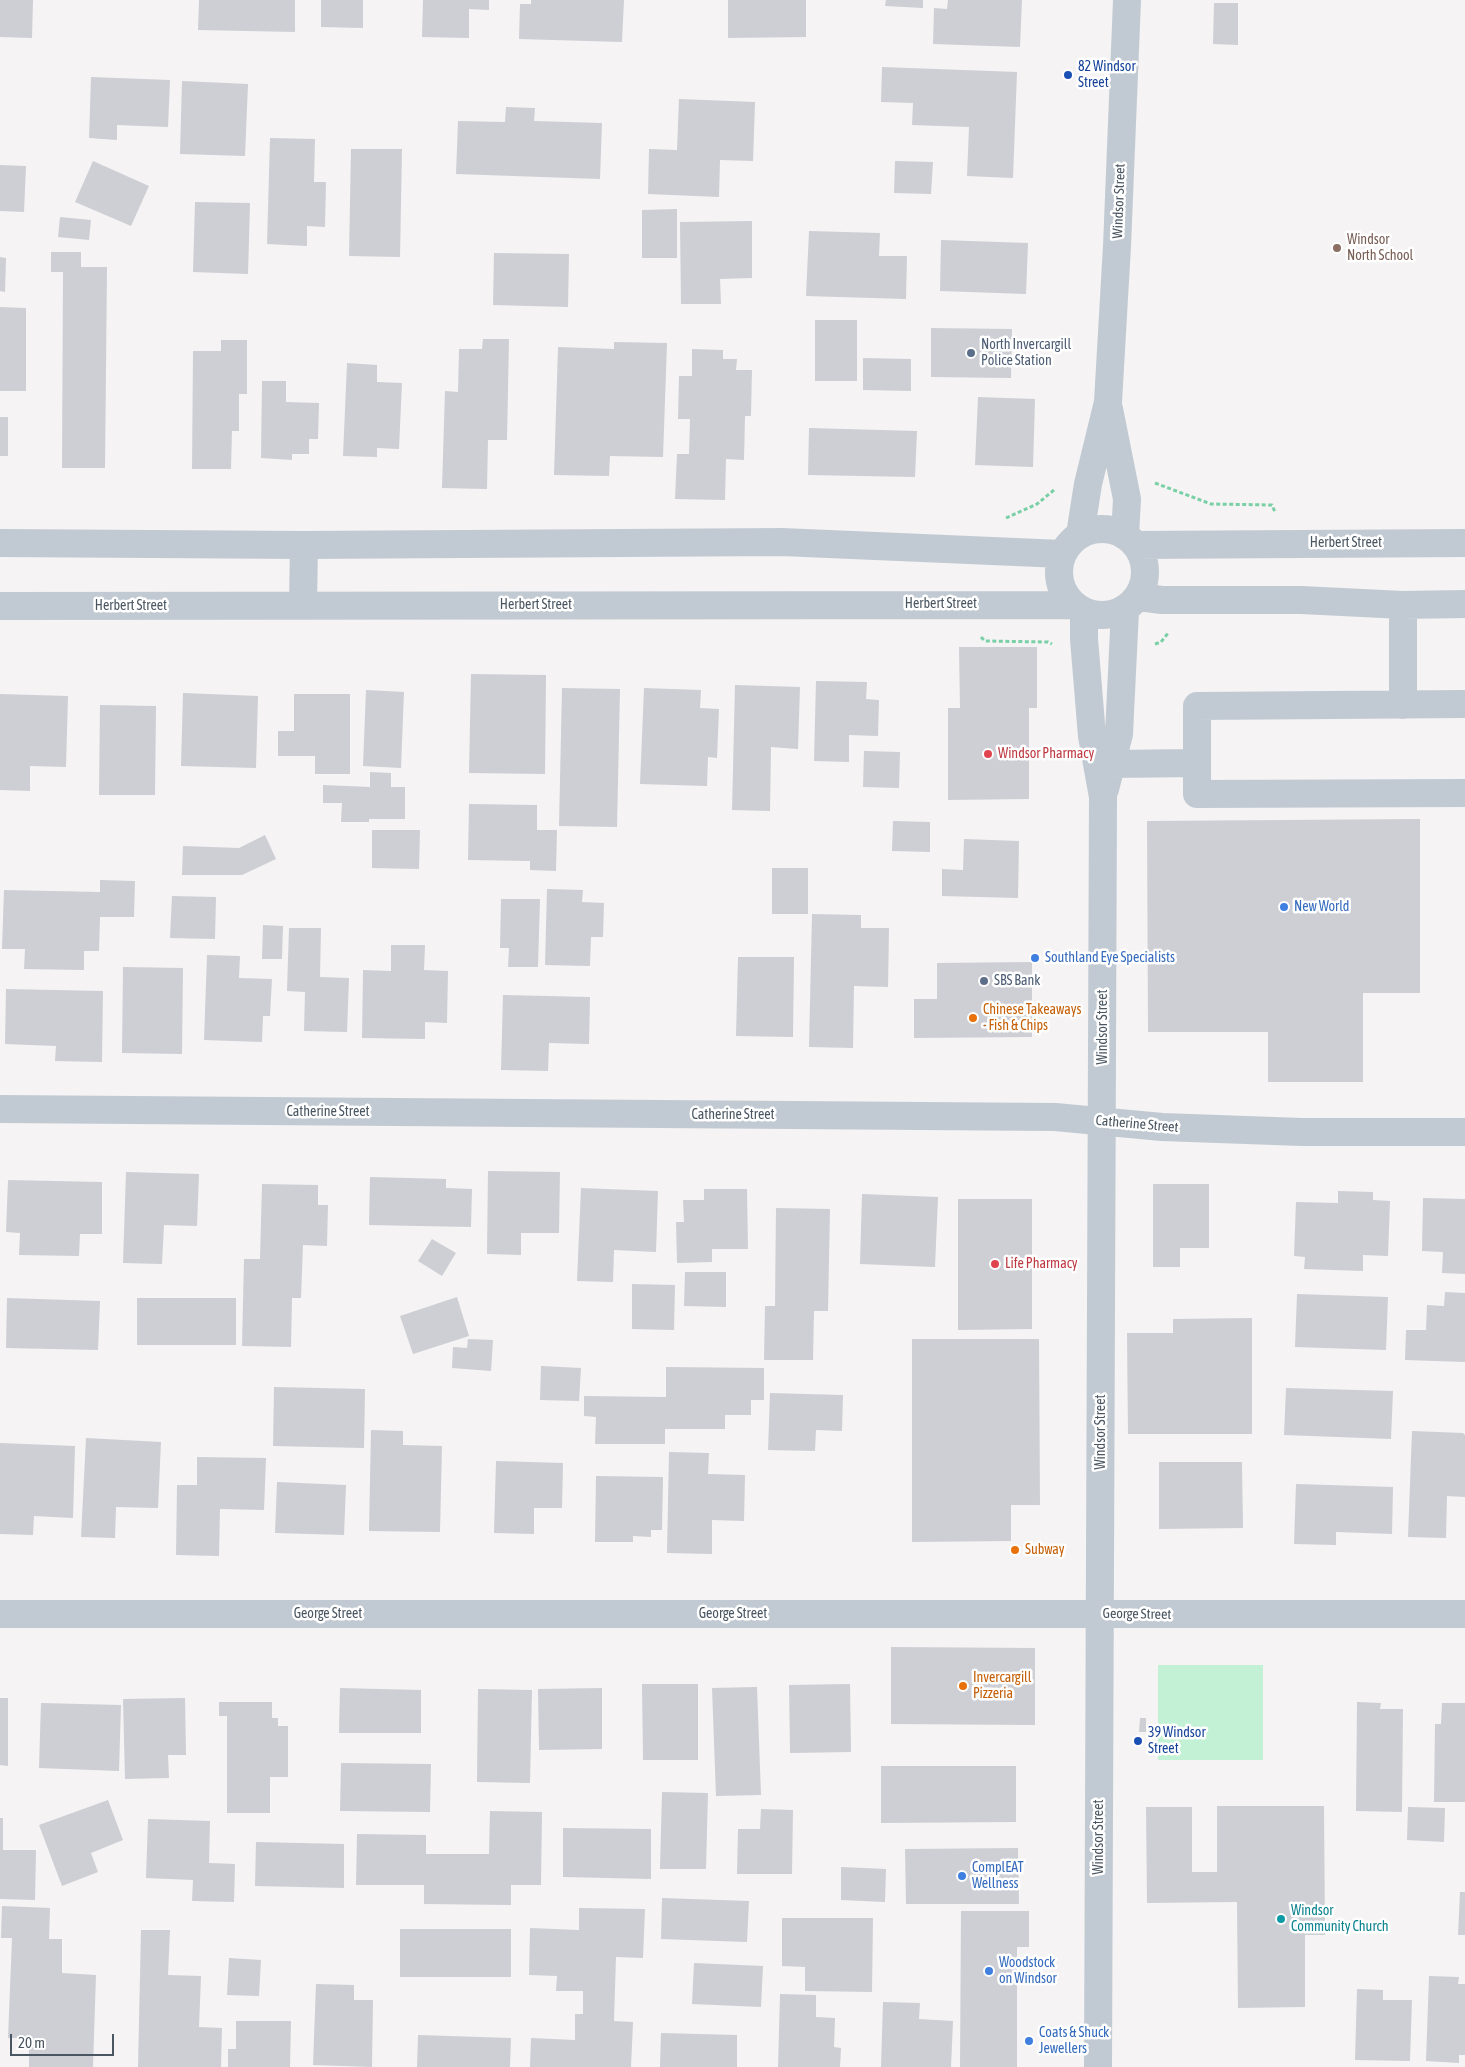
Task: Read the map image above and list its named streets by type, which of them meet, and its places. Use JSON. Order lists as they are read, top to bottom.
{
  "streets": {
    "street": [
      "Windsor Street",
      "Herbert Street",
      "Catherine Street",
      "George Street"
    ]
  },
  "crossings": [
    ["Windsor Street", "Herbert Street"],
    ["Windsor Street", "Catherine Street"],
    ["Windsor Street", "George Street"]
  ],
  "places": [
    "82 Windsor Street",
    "Windsor North School",
    "North Invercargill Police Station",
    "Windsor Pharmacy",
    "New World",
    "Southland Eye Specialists",
    "SBS Bank",
    "Chinese Takeaways - Fish & Chips",
    "Life Pharmacy",
    "Subway",
    "Invercargill Pizzeria",
    "39 Windsor Street",
    "ComplEAT Wellness",
    "Windsor Community Church",
    "Woodstock on Windsor",
    "Coats & Shuck Jewellers"
  ],
  "scale_bar": "20 m"
}
